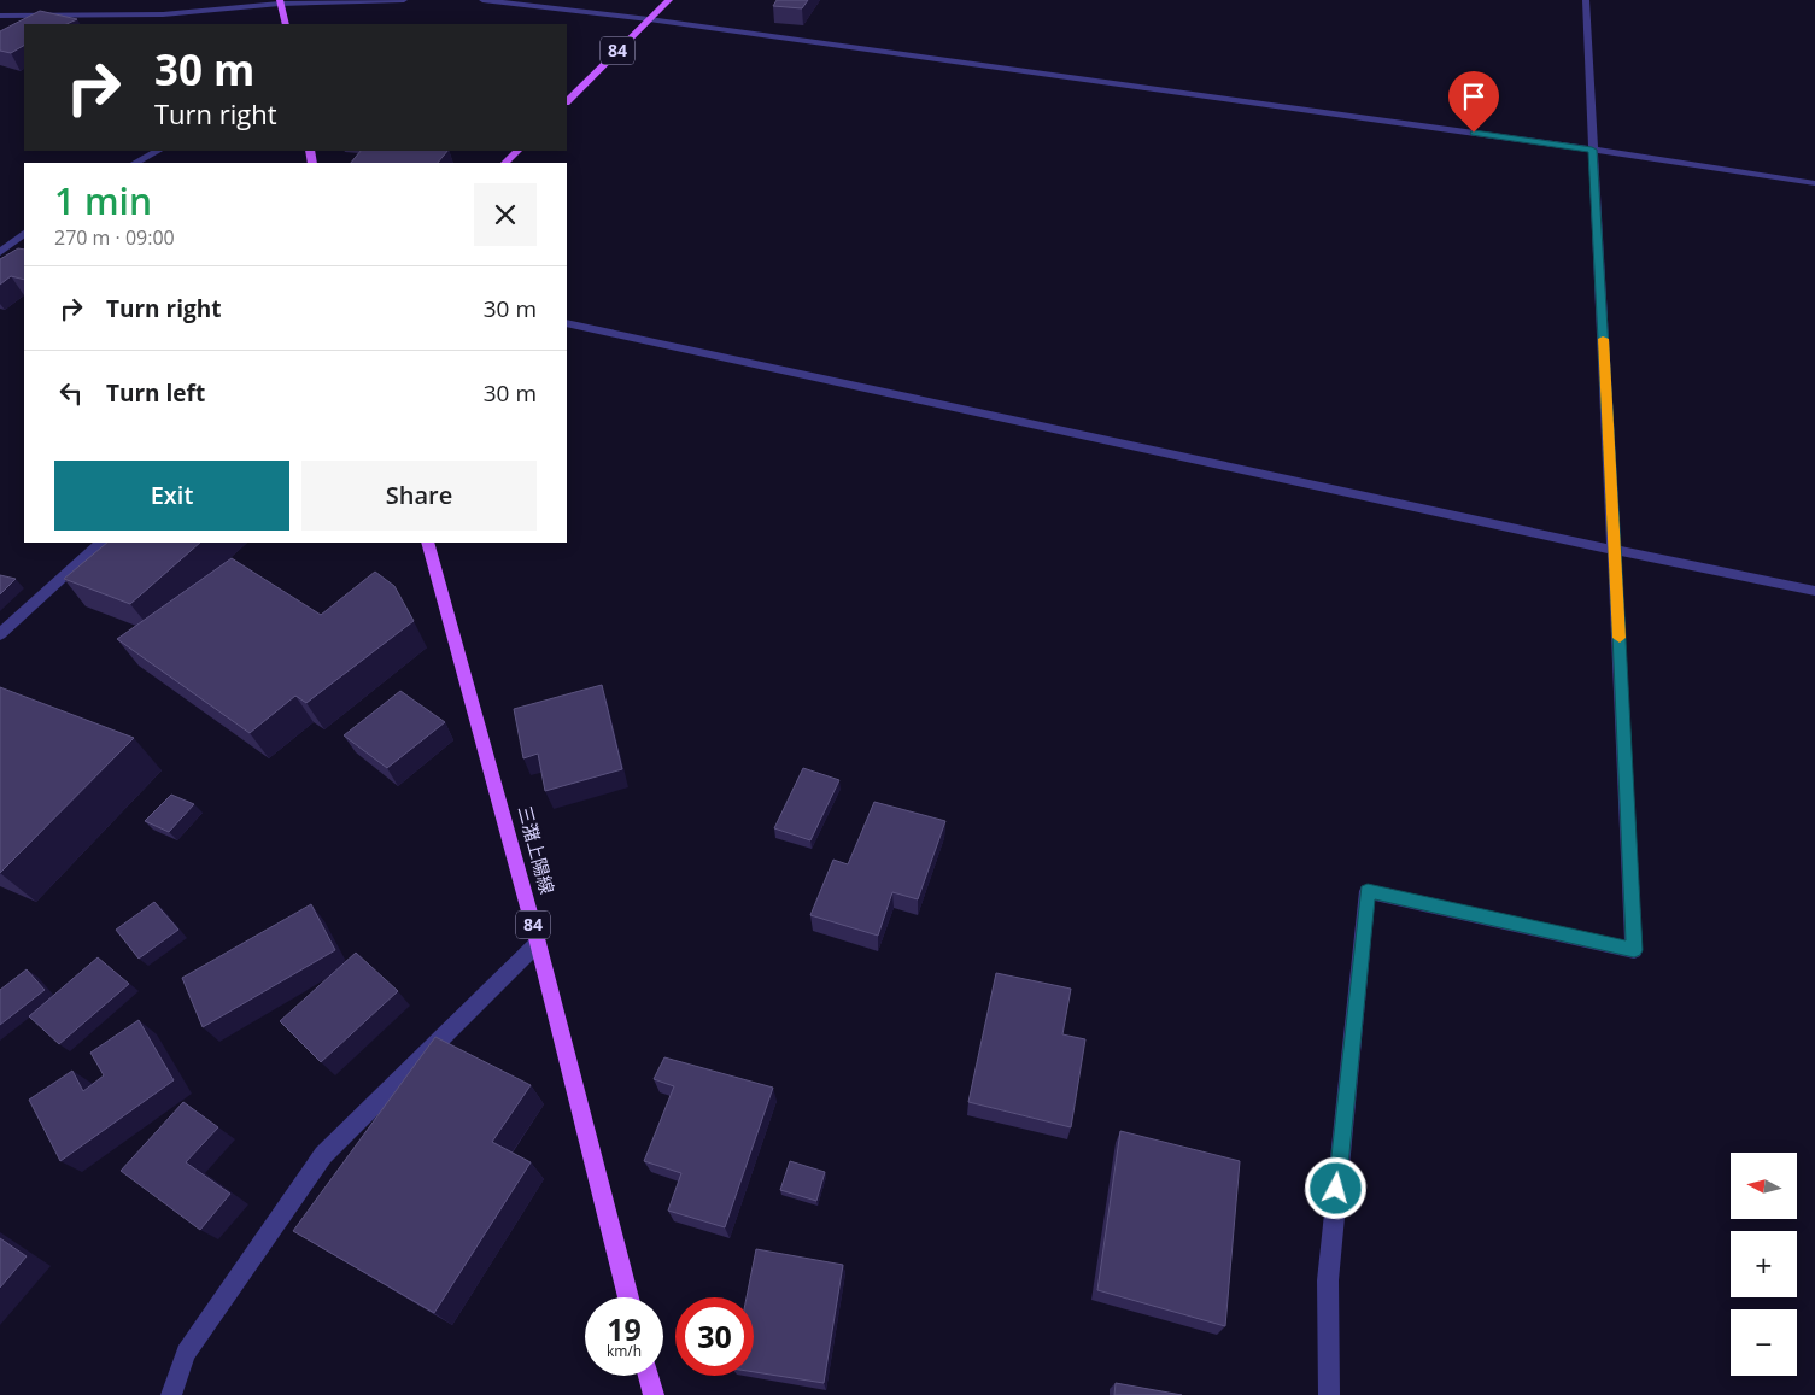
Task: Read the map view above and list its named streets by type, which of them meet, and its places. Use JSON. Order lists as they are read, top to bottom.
{
  "streets": {
    "main road": ["84", "三潴上陽線"]
  },
  "north": "left",
  "page": {
    "turn": ["30 m", "Turn right"],
    "heading": ["1 min", "270 m · 09:00"],
    "list": [
      {
        "name": "Turn right",
        "value": "30 m"
      },
      {
        "name": "Turn left",
        "value": "30 m"
      }
    ],
    "buttons": ["Exit", "Share"],
    "map_buttons": ["+", "−"],
    "speed": "19 km/h",
    "limit": "30"
  }
}
